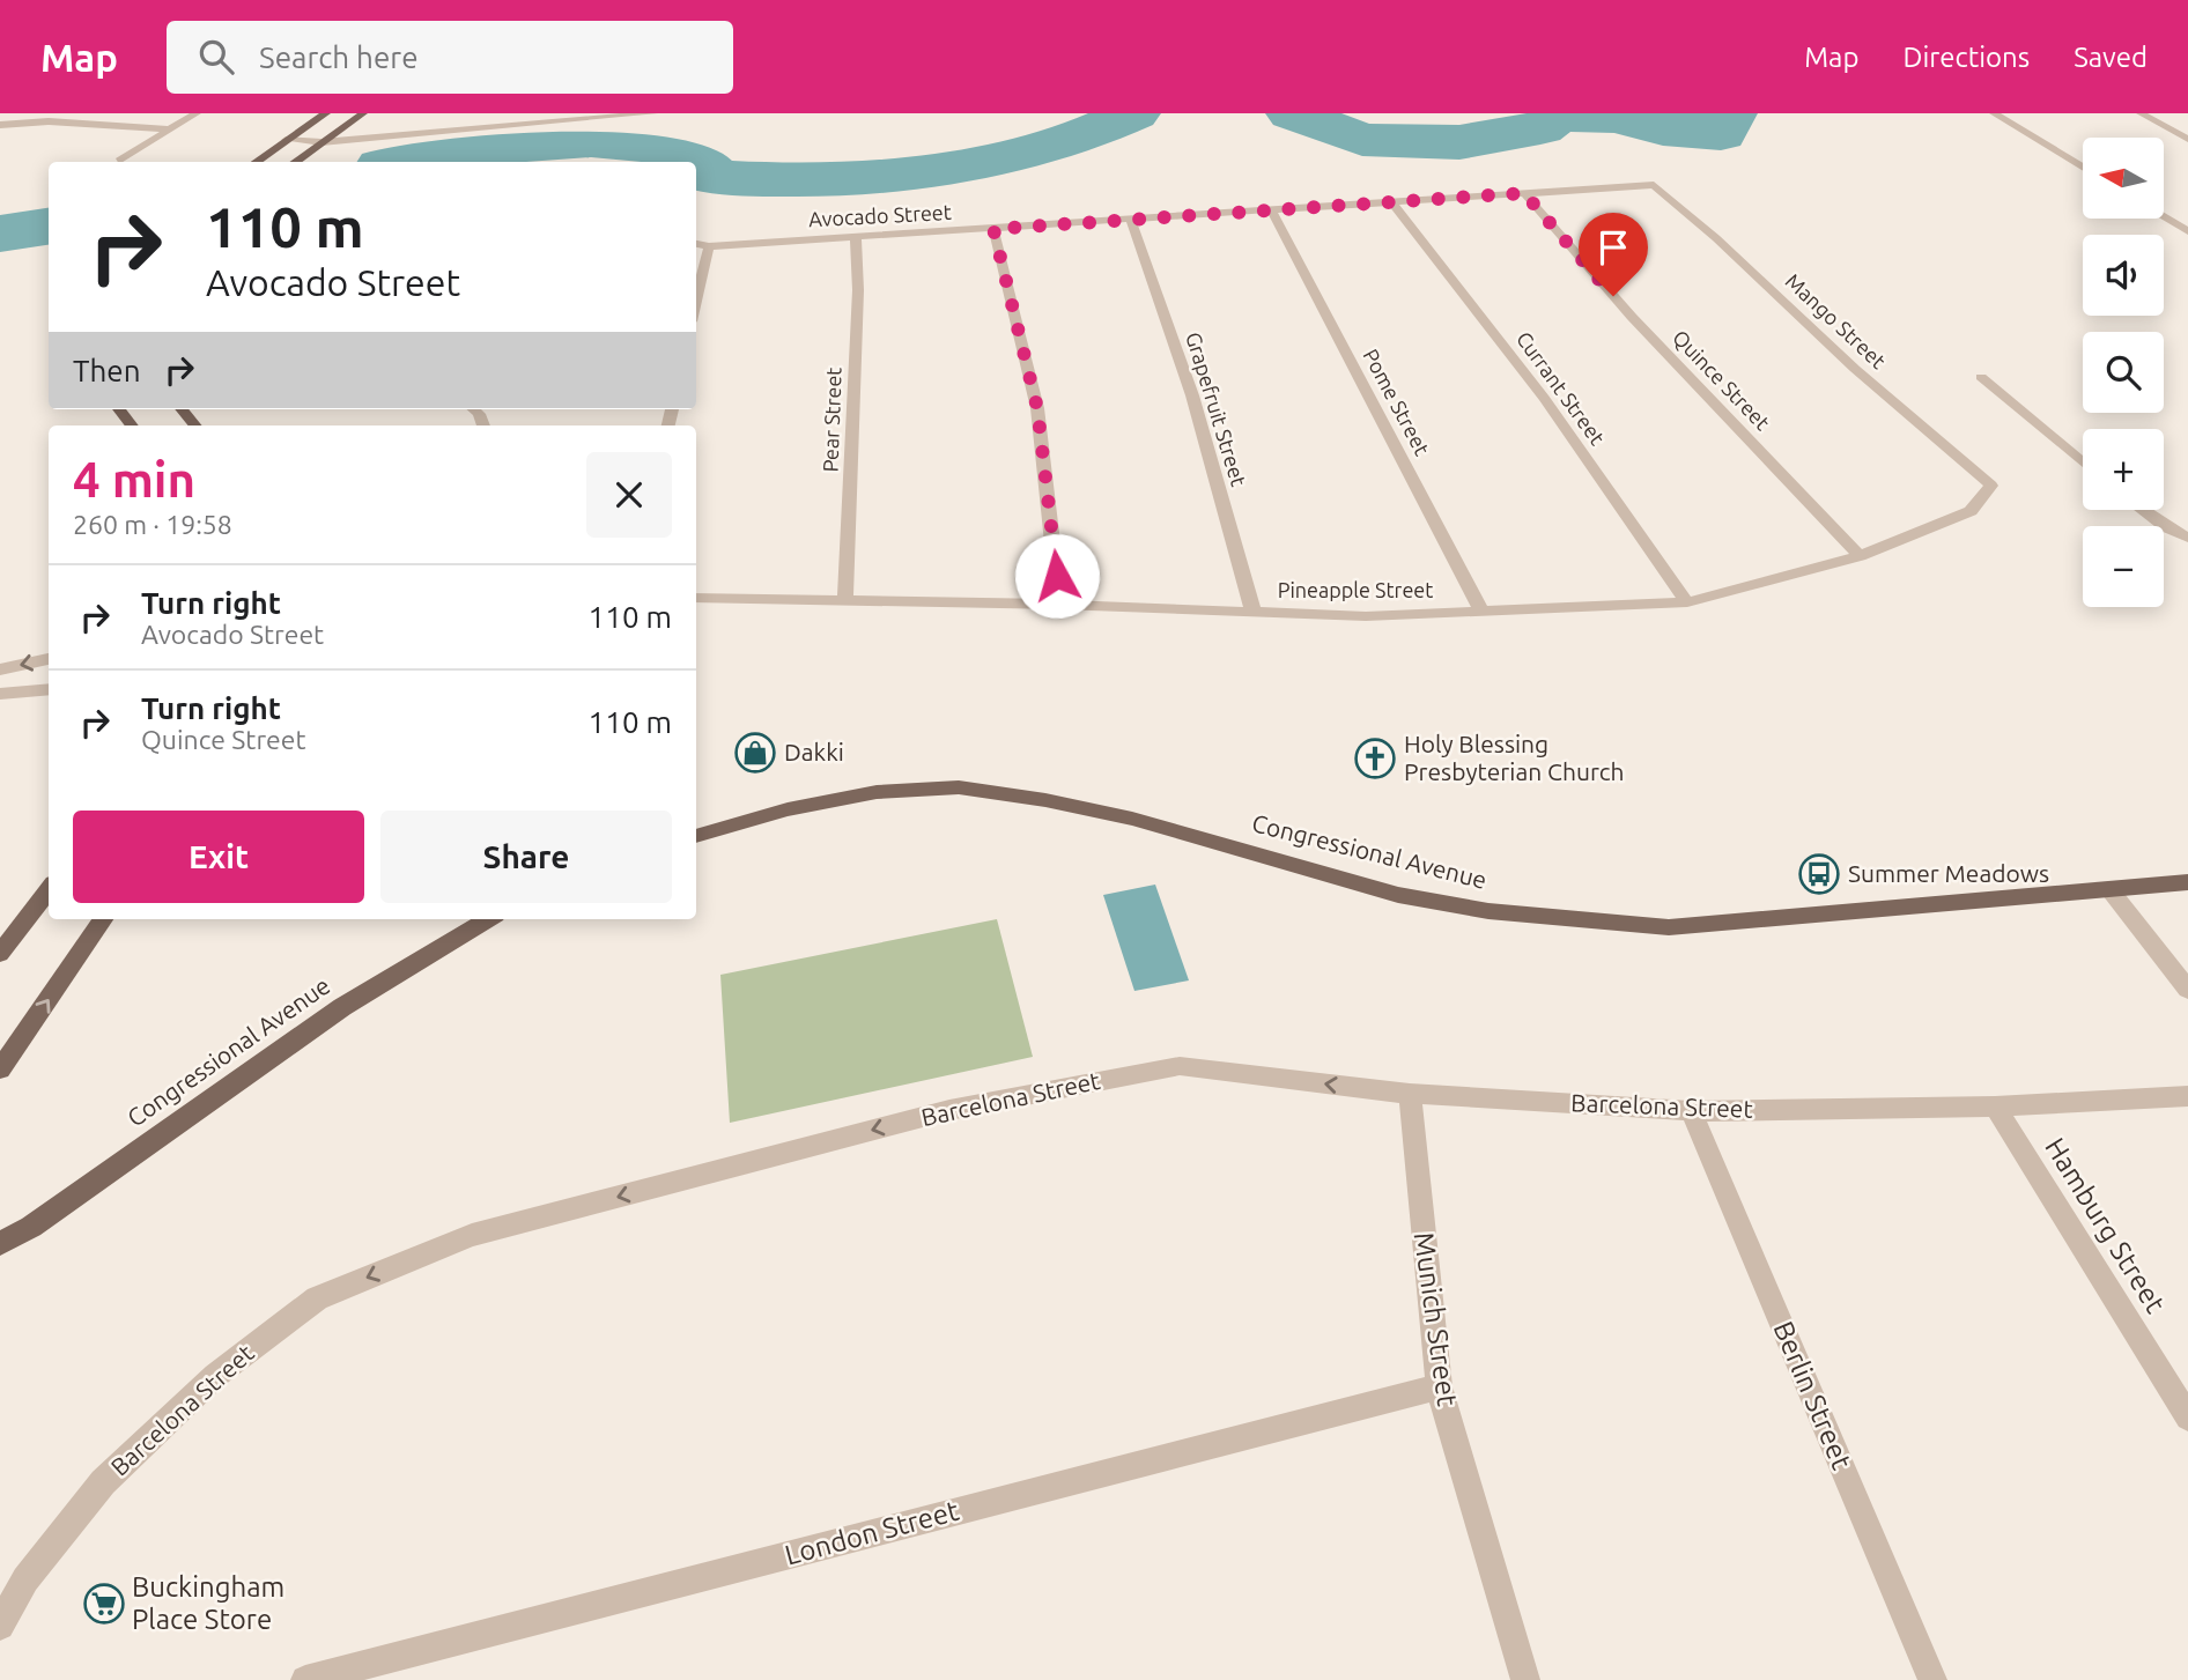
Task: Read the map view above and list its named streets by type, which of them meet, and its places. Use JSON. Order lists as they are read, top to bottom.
{
  "streets": {
    "main road": ["Congressional Avenue"],
    "street": [
      "Avocado Street",
      "Mango Street",
      "Quince Street",
      "Currant Street",
      "Pome Street",
      "Grapefruit Street",
      "Pear Street",
      "Pineapple Street",
      "Barcelona Street",
      "Hamburg Street",
      "Munich Street",
      "Berlin Street",
      "London Street"
    ]
  },
  "crossings": [
    ["Avocado Street", "Mango Street"],
    ["Avocado Street", "Quince Street"],
    ["Avocado Street", "Currant Street"],
    ["Avocado Street", "Pome Street"],
    ["Avocado Street", "Grapefruit Street"],
    ["Avocado Street", "Pear Street"],
    ["Mango Street", "Pineapple Street"],
    ["Quince Street", "Pineapple Street"],
    ["Currant Street", "Pineapple Street"],
    ["Pome Street", "Pineapple Street"],
    ["Grapefruit Street", "Pineapple Street"],
    ["Pear Street", "Pineapple Street"],
    ["Barcelona Street", "Hamburg Street"],
    ["Barcelona Street", "Munich Street"],
    ["Barcelona Street", "Berlin Street"],
    ["Munich Street", "London Street"]
  ],
  "one_way": ["Barcelona Street"],
  "places": {
    "shop": ["Dakki"],
    "church": ["Holy Blessing Presbyterian Church"],
    "bus stop": ["Summer Meadows"],
    "supermarket": ["Buckingham Place Store"]
  },
  "north": "left",
  "page": {
    "header": "Map",
    "search": "Search here",
    "nav": ["Map", "Directions", "Saved"],
    "map_buttons": ["+", "−"],
    "turn": ["110 m", "Avocado Street"],
    "then": "Then",
    "heading": ["4 min", "260 m · 19:58"],
    "list": [
      {
        "name": "Turn right",
        "note": "Avocado Street",
        "value": "110 m"
      },
      {
        "name": "Turn right",
        "note": "Quince Street",
        "value": "110 m"
      }
    ],
    "buttons": ["Exit", "Share"]
  }
}
